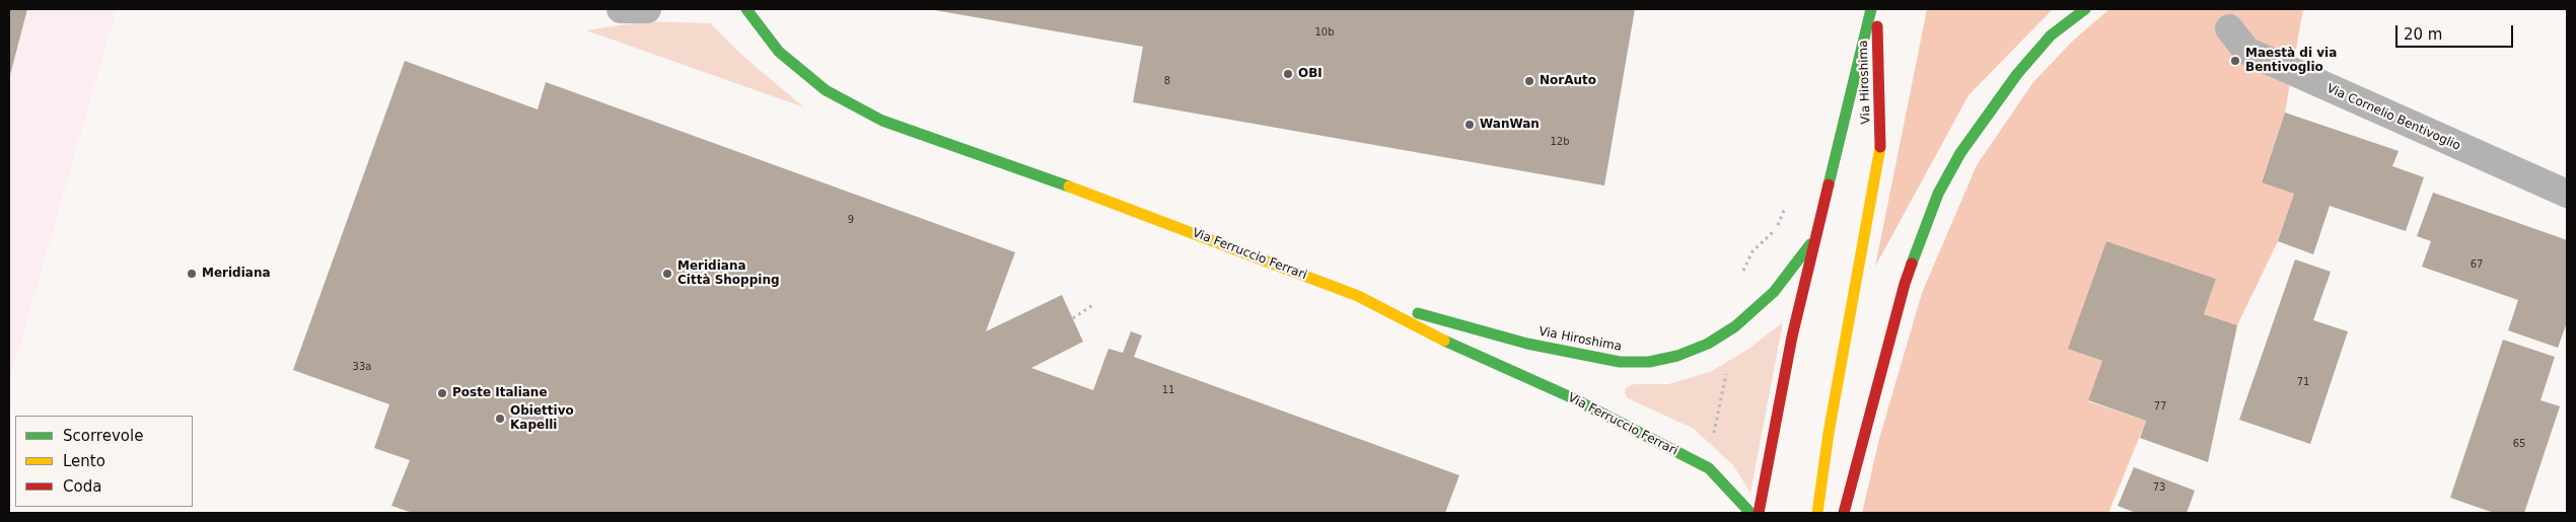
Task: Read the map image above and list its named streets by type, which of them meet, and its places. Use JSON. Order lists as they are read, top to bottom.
{
  "streets": {
    "main road": ["Via Hiroshima", "Via Ferruccio Ferrari"],
    "street": ["Via Cornelio Bentivoglio"]
  },
  "crossings": [
    ["Via Hiroshima", "Via Ferruccio Ferrari"]
  ],
  "places": [
    "Maestà di via Bentivoglio",
    "OBI",
    "NorAuto",
    "WanWan",
    "Meridiana",
    "Meridiana Città Shopping",
    "Poste Italiane",
    "Obiettivo Kapelli"
  ],
  "house_numbers": [
    "10b",
    "8",
    "12b",
    "9",
    "67",
    "33a",
    "71",
    "11",
    "77",
    "65",
    "73"
  ],
  "legend": ["Scorrevole", "Lento", "Coda"],
  "scale_bar": "20 m"
}
